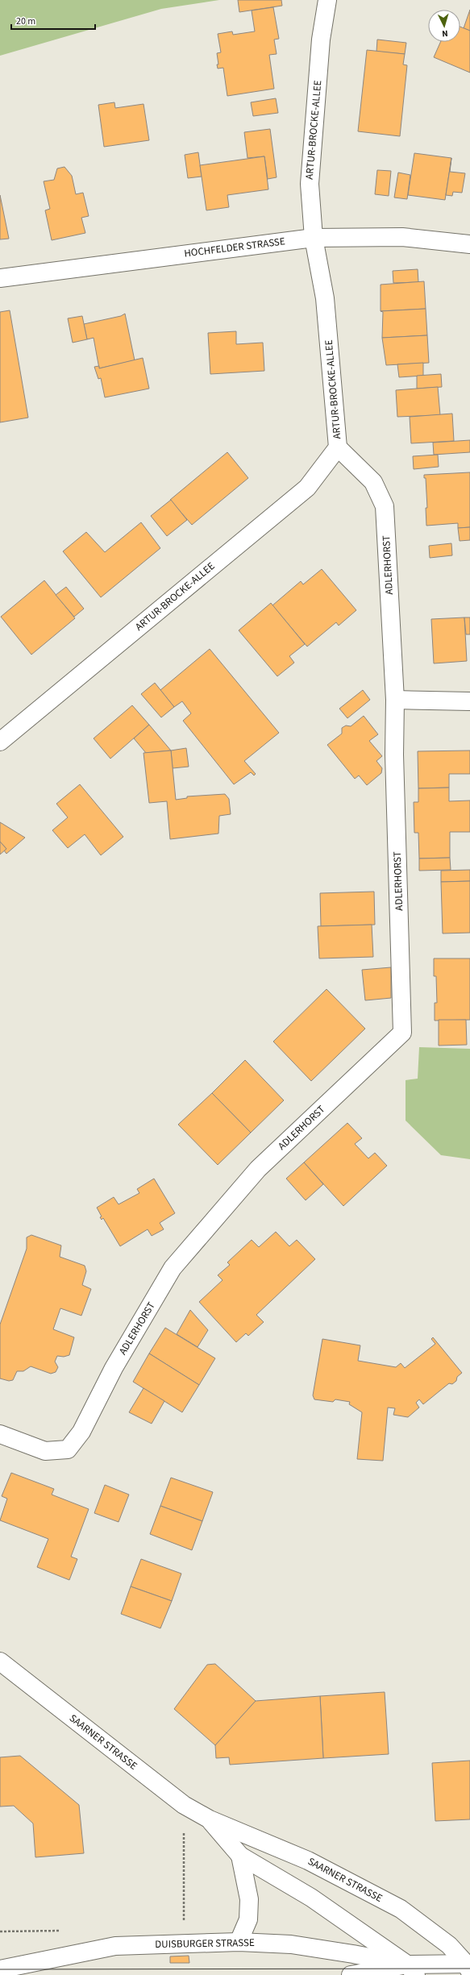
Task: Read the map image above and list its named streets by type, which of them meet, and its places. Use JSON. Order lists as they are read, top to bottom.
{
  "streets": {
    "street": [
      "ARTUR-BROCKE-ALLEE",
      "HOCHFELDER STRASSE",
      "ADLERHORST",
      "SAARNER STRASSE",
      "DUISBURGER STRASSE"
    ]
  },
  "crossings": [
    ["ARTUR-BROCKE-ALLEE", "HOCHFELDER STRASSE"],
    ["ARTUR-BROCKE-ALLEE", "ADLERHORST"],
    ["SAARNER STRASSE", "DUISBURGER STRASSE"]
  ],
  "scale_bar": "20 m",
  "north": "bottom"
}
